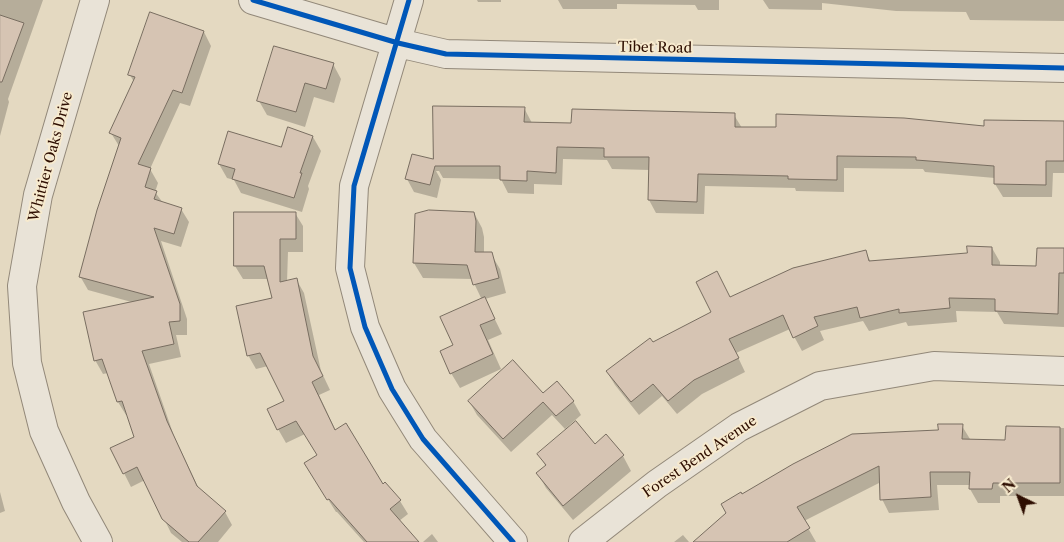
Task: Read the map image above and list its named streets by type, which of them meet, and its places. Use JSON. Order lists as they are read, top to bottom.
{
  "streets": {
    "street": ["Tibet Road", "Whittier Oaks Drive", "Forest Bend Avenue"]
  },
  "north": "top left"
}
